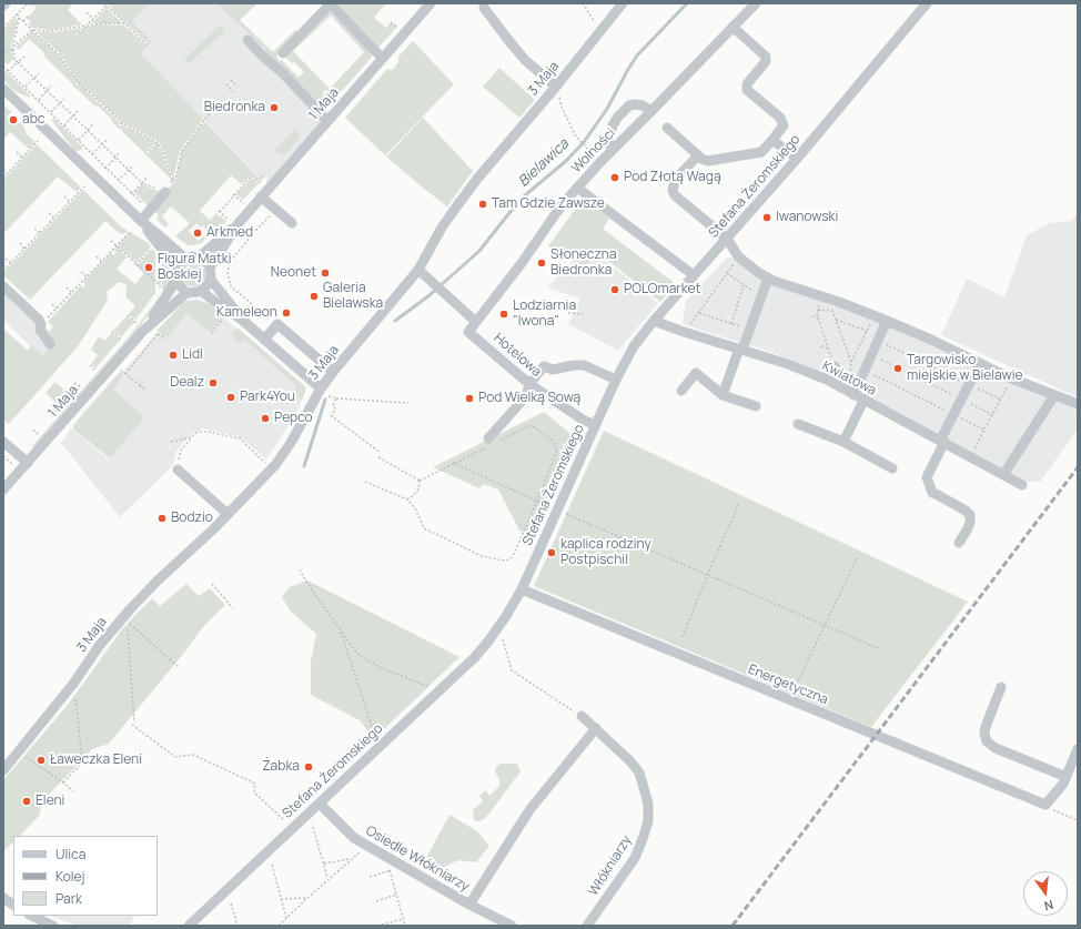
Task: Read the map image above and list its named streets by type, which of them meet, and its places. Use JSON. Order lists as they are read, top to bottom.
{
  "streets": {
    "street": [
      "3 Maja",
      "1 Maja",
      "Wolności",
      "Stefana Żeromskiego",
      "Hotelowa",
      "Kwiatowa",
      "Energetyczna",
      "Osiedle Włókniarzy",
      "Włókniarzy"
    ]
  },
  "crossings": [
    ["Wolności", "Hotelowa"],
    ["Stefana Żeromskiego", "Hotelowa"],
    ["Stefana Żeromskiego", "Kwiatowa"],
    ["Stefana Żeromskiego", "Energetyczna"],
    ["Stefana Żeromskiego", "Osiedle Włókniarzy"]
  ],
  "water": ["Bielawica"],
  "places": [
    "Biedronka",
    "abc",
    "Pod Złotą Wagą",
    "Tam Gdzie Zawsze",
    "Iwanowski",
    "Arkmed",
    "Słoneczna Biedronka",
    "Figura Matki Boskiej",
    "Neonet",
    "POLOmarket",
    "Galeria Bielawska",
    "Kameleon",
    "Lodziarnia \"Iwona\"",
    "Lidl",
    "Targowisko miejskie w Bielawie",
    "Dealz",
    "Park4You",
    "Pod Wielką Sową",
    "Pepco",
    "Bodzio",
    "kaplica rodziny Postpischil",
    "Ławeczka Eleni",
    "Żabka",
    "Eleni"
  ],
  "legend": ["Ulica", "Kolej", "Park"],
  "north": "bottom"
}
